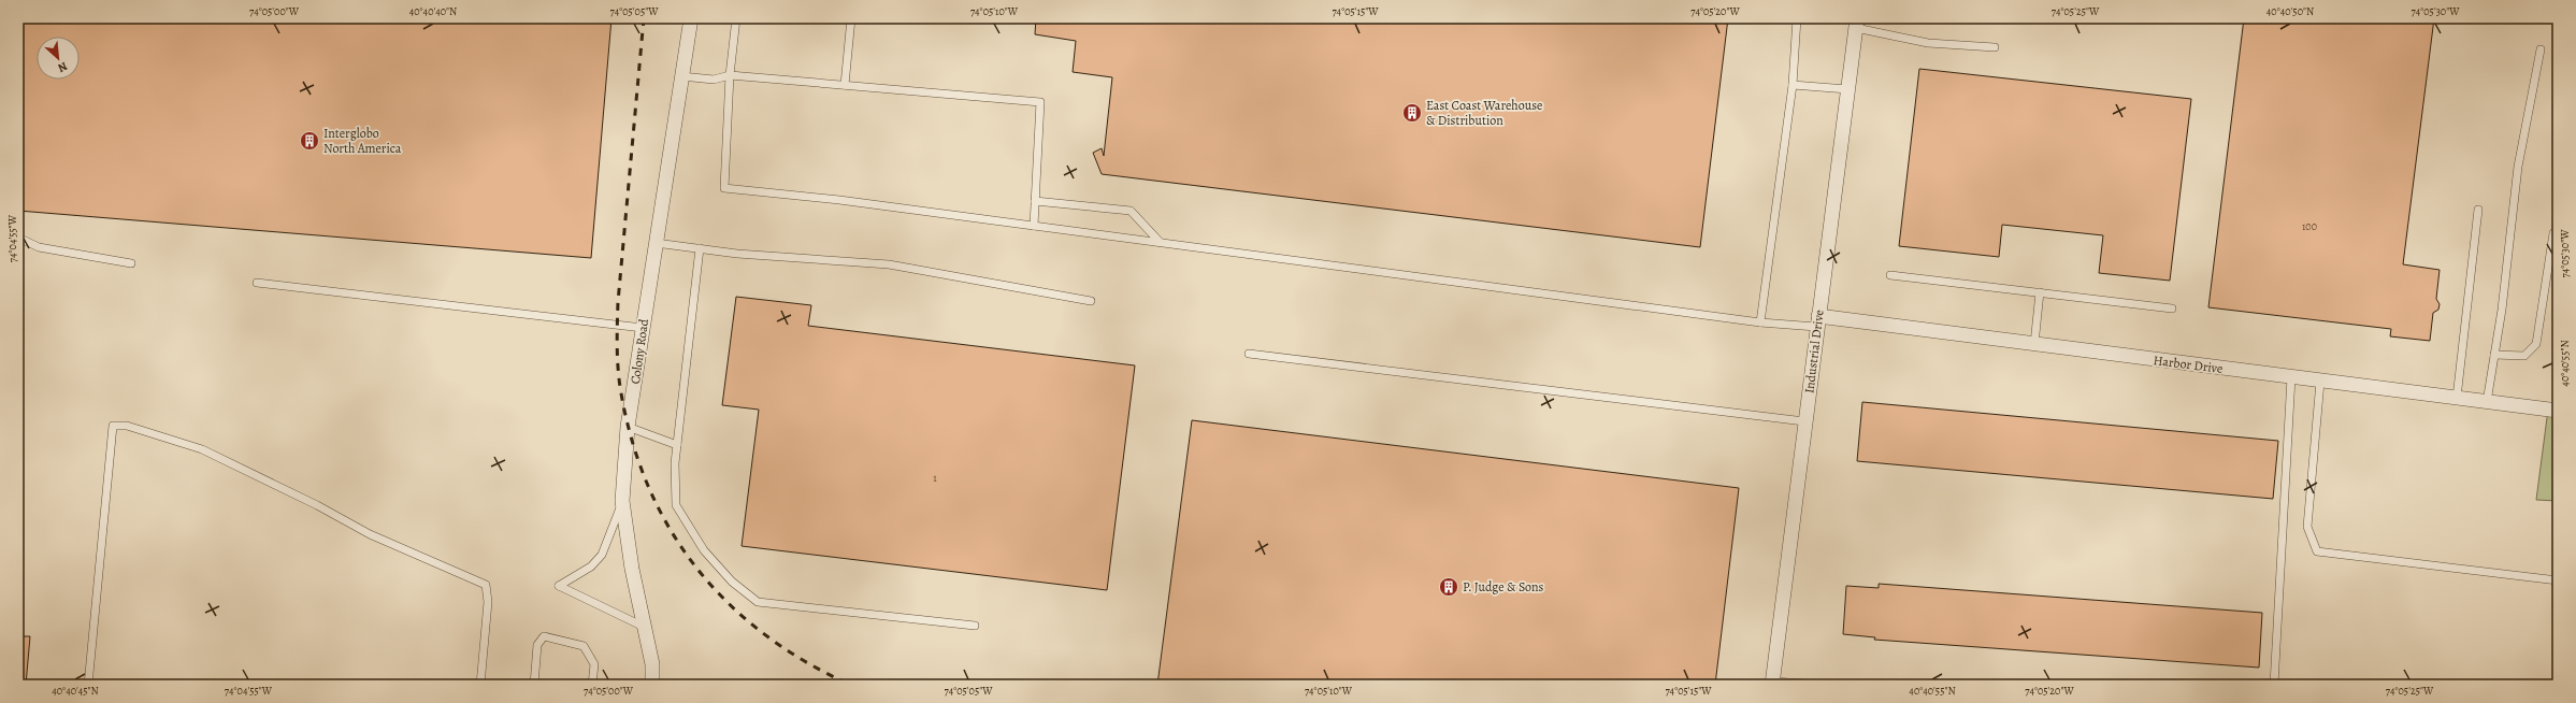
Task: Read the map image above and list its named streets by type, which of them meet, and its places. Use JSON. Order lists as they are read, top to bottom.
{
  "streets": {
    "street": ["Colony Road", "Industrial Drive", "Harbor Drive"]
  },
  "crossings": [
    ["Industrial Drive", "Harbor Drive"]
  ],
  "places": {
    "building": ["East Coast Warehouse & Distribution", "Interglobo North America", "P. Judge & Sons"]
  },
  "house_numbers": ["100", "1"],
  "north": "bottom right",
  "coordinates": [
    "74°05'00\"W",
    "40°40'40\"N",
    "74°05'05\"W",
    "74°05'10\"W",
    "74°05'15\"W",
    "74°05'20\"W",
    "74°05'25\"W",
    "40°40'50\"N",
    "74°05'30\"W",
    "74°04'55\"W",
    "40°40'55\"N",
    "40°40'45\"N"
  ]
}
